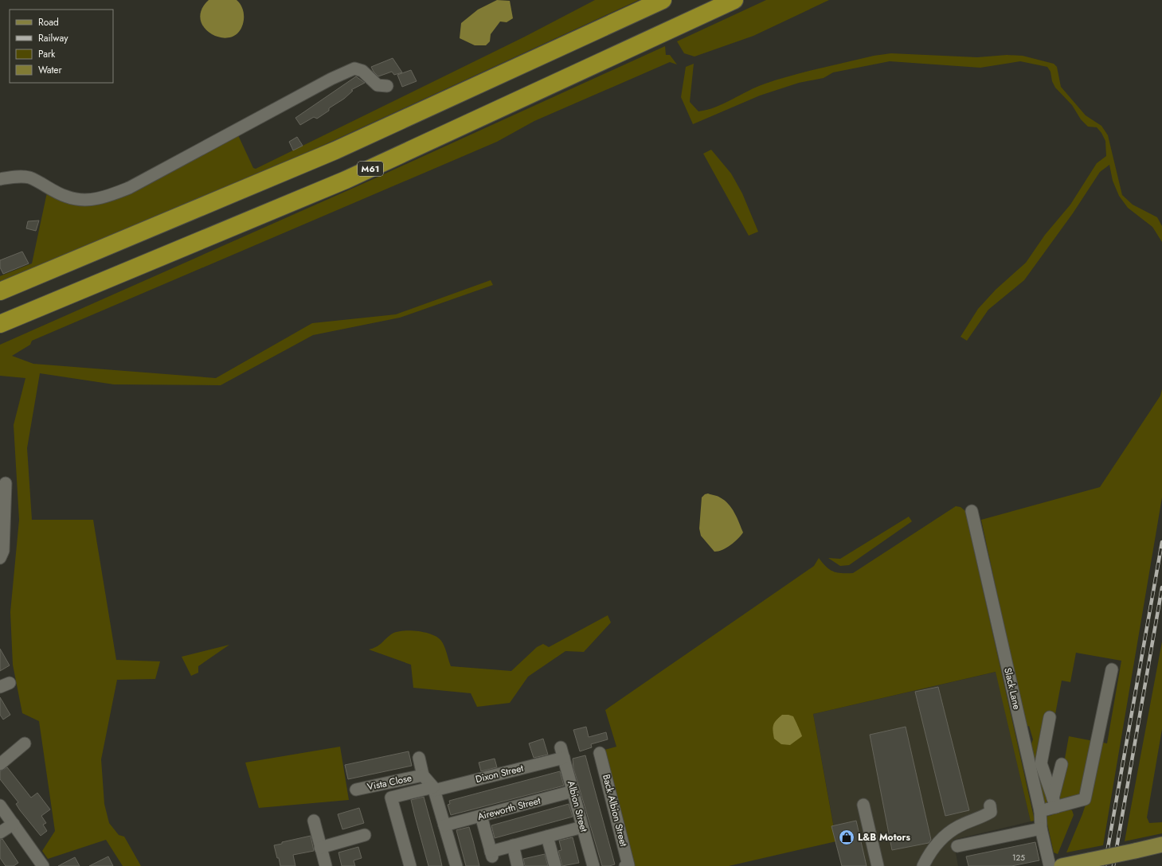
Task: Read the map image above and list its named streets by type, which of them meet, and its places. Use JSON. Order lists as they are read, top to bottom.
{
  "streets": {
    "highway": ["M61"],
    "street": [
      "Slack Lane",
      "Dixon Street",
      "Vista Close",
      "Albion Street",
      "Aireworth Street",
      "Back Albion Street"
    ]
  },
  "crossings": [
    ["Dixon Street", "Vista Close"],
    ["Dixon Street", "Albion Street"],
    ["Albion Street", "Aireworth Street"]
  ],
  "places": {
    "shop": ["L&B Motors"]
  },
  "house_numbers": ["125"],
  "legend": [
    "Road",
    "Railway",
    "Park",
    "Water"
  ]
}
